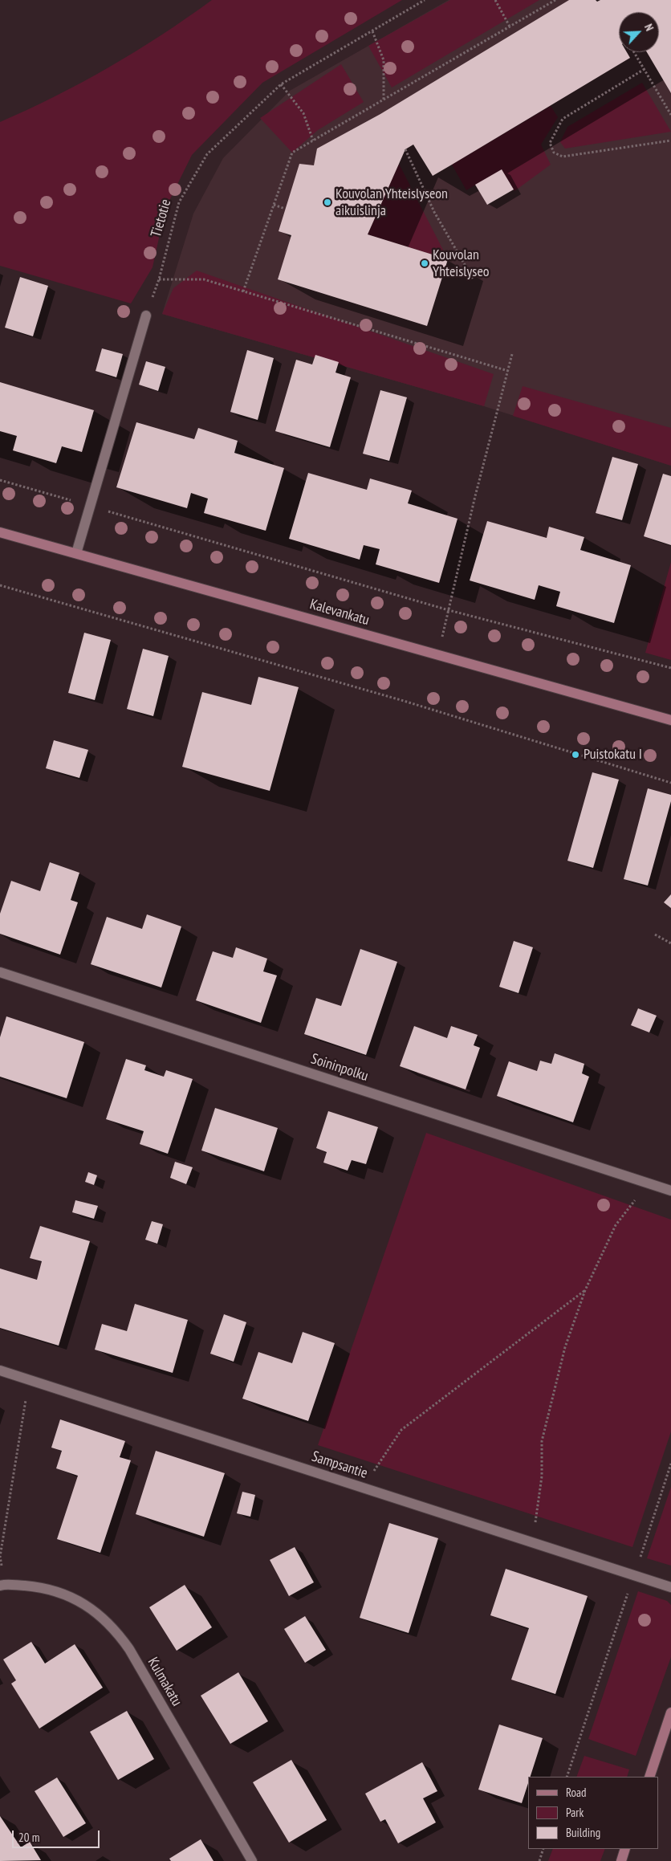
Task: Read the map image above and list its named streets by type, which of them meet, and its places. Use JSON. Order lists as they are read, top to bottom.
{
  "streets": {
    "main road": ["Kalevankatu"],
    "street": ["Soininpolku", "Sampsantie", "Kulmakatu"],
    "path": ["Tietotie"]
  },
  "places": ["Kouvolan Yhteislyseon aikuislinja", "Kouvolan Yhteislyseo", "Puistokatu I"],
  "legend": ["Road", "Park", "Building"],
  "scale_bar": "20 m",
  "north": "top right"
}
